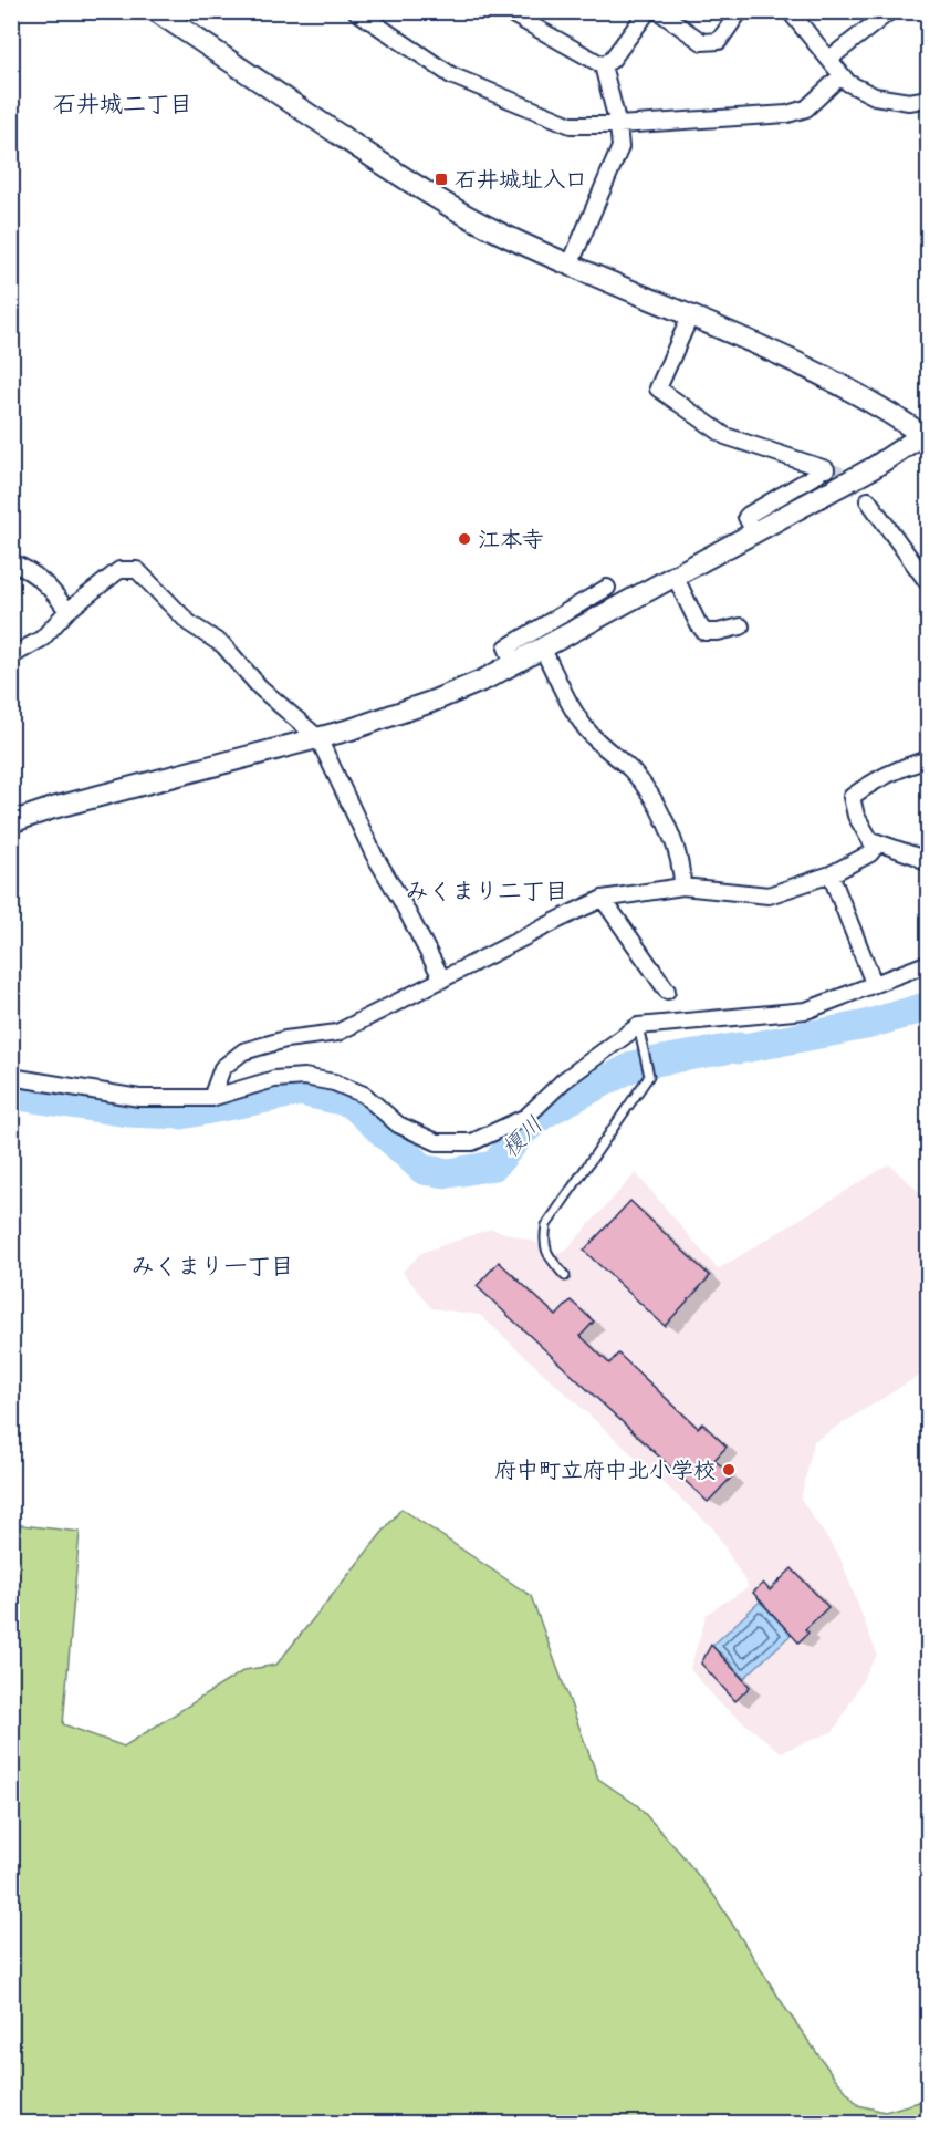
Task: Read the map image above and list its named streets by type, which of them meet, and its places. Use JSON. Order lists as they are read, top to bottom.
{
  "districts": ["石井城二丁目", "みくまり二丁目", "みくまり一丁目"],
  "water": ["榎川"],
  "places": {
    "transit": ["石井城址入口"],
    "other": ["江本寺", "府中町立府中北小学校"]
  }
}
